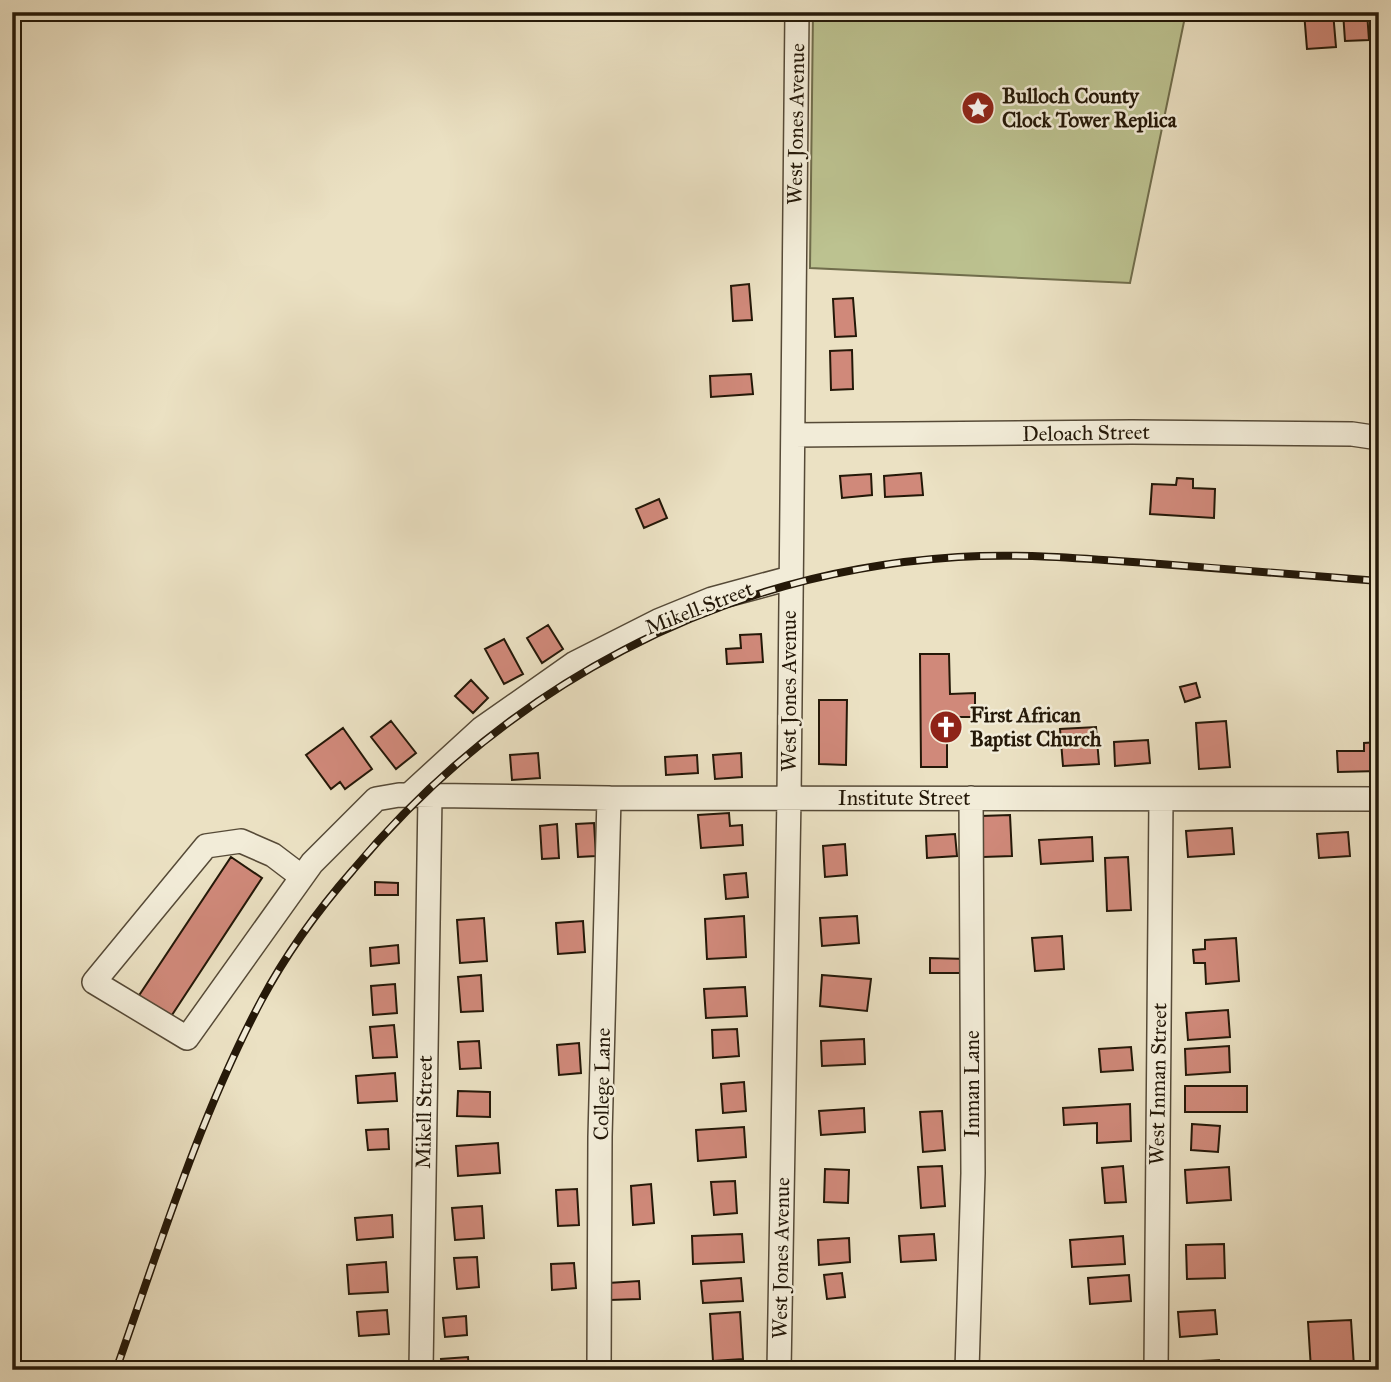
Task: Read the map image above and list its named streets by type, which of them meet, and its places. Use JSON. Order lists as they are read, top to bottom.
{
  "streets": {
    "street": [
      "West Jones Avenue",
      "Deloach Street",
      "Mikell Street",
      "Institute Street",
      "College Lane",
      "Inman Lane",
      "West Inman Street"
    ]
  },
  "crossings": [
    ["West Jones Avenue", "Deloach Street"],
    ["West Jones Avenue", "Mikell Street"],
    ["West Jones Avenue", "Institute Street"],
    ["Mikell Street", "Institute Street"],
    ["Institute Street", "College Lane"],
    ["Institute Street", "Inman Lane"],
    ["Institute Street", "West Inman Street"]
  ],
  "places": {
    "place": ["Bulloch County Clock Tower Replica"],
    "church": ["First African Baptist Church"]
  }
}
